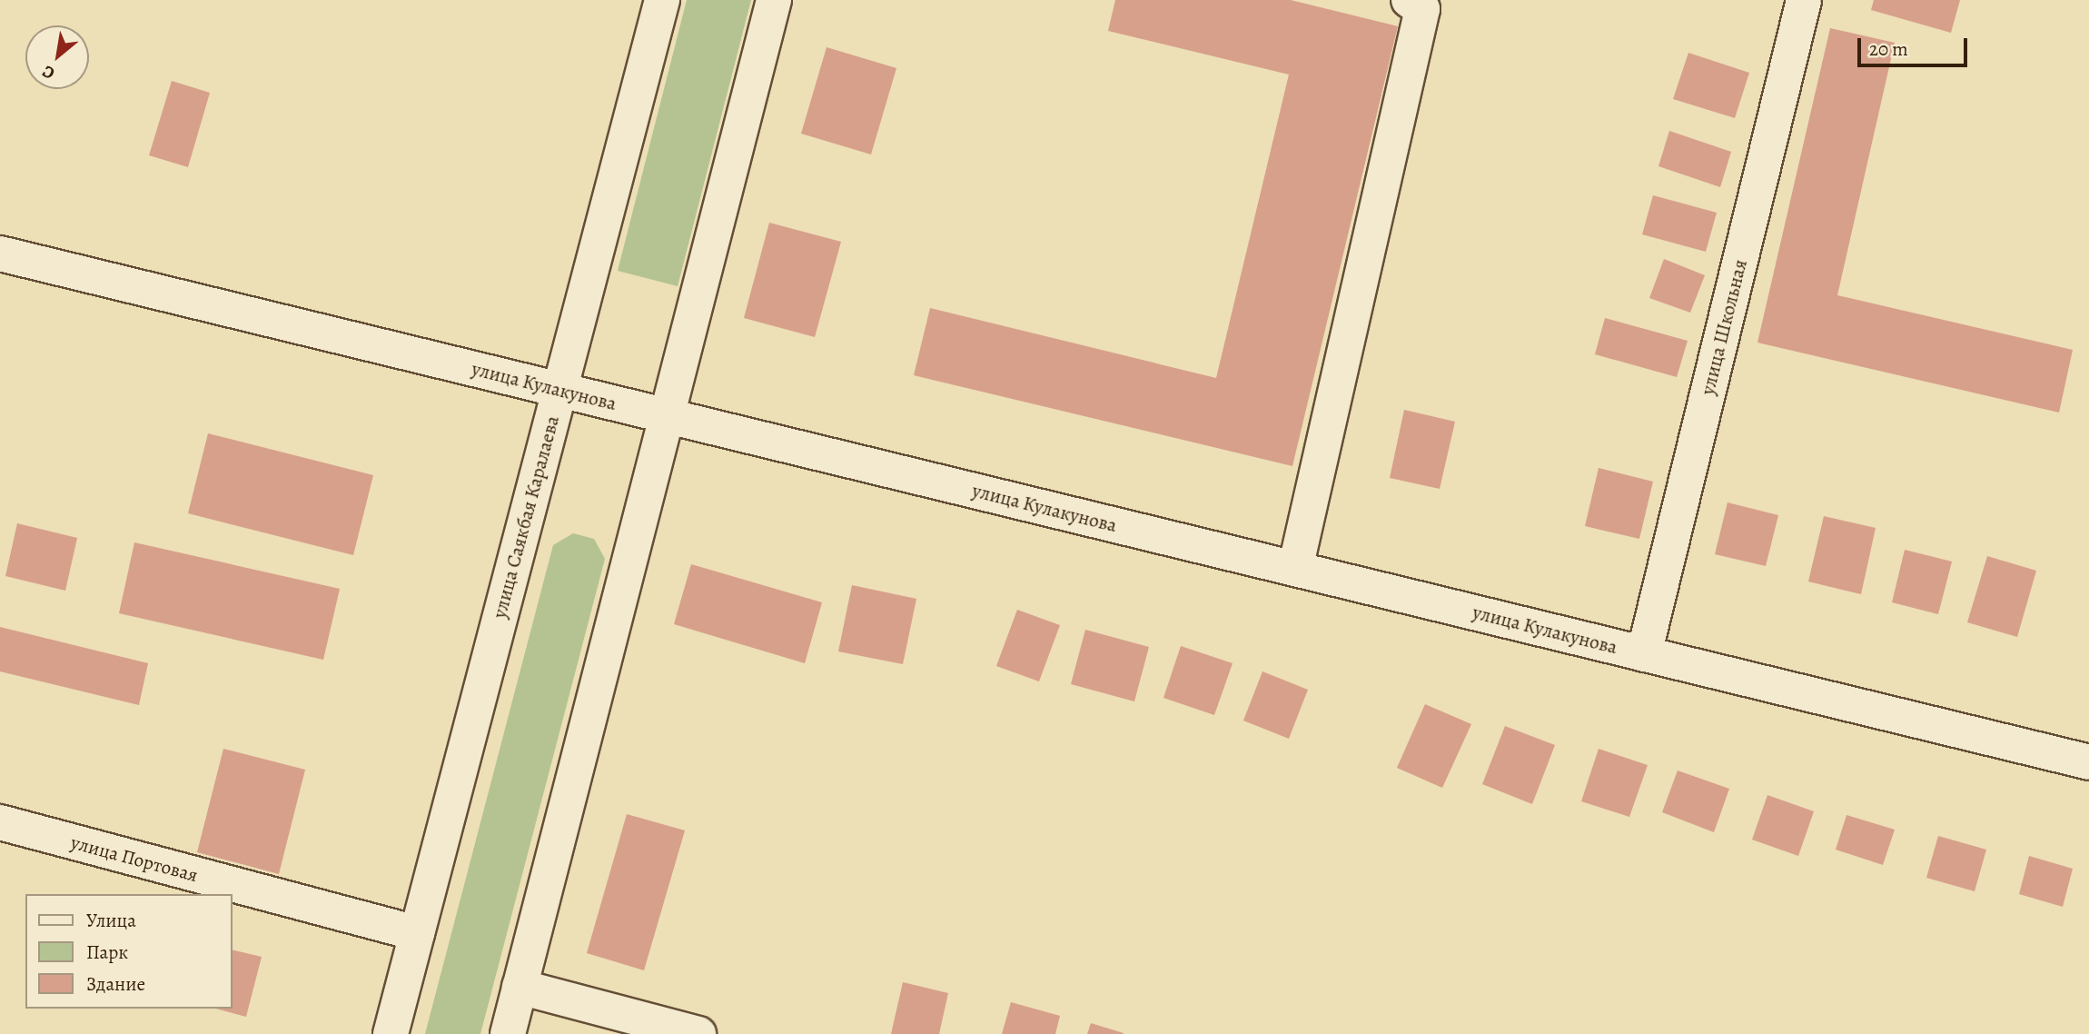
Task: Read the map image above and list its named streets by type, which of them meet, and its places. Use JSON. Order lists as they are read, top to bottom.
{
  "streets": {
    "street": [
      "улица Школьная",
      "улица Кулакунова",
      "улица Саякбая Каралаева",
      "улица Портовая"
    ]
  },
  "crossings": [
    ["улица Школьная", "улица Кулакунова"],
    ["улица Кулакунова", "улица Саякбая Каралаева"],
    ["улица Саякбая Каралаева", "улица Портовая"]
  ],
  "legend": ["Улица", "Парк", "Здание"],
  "scale_bar": "20 m",
  "north": "bottom left"
}
